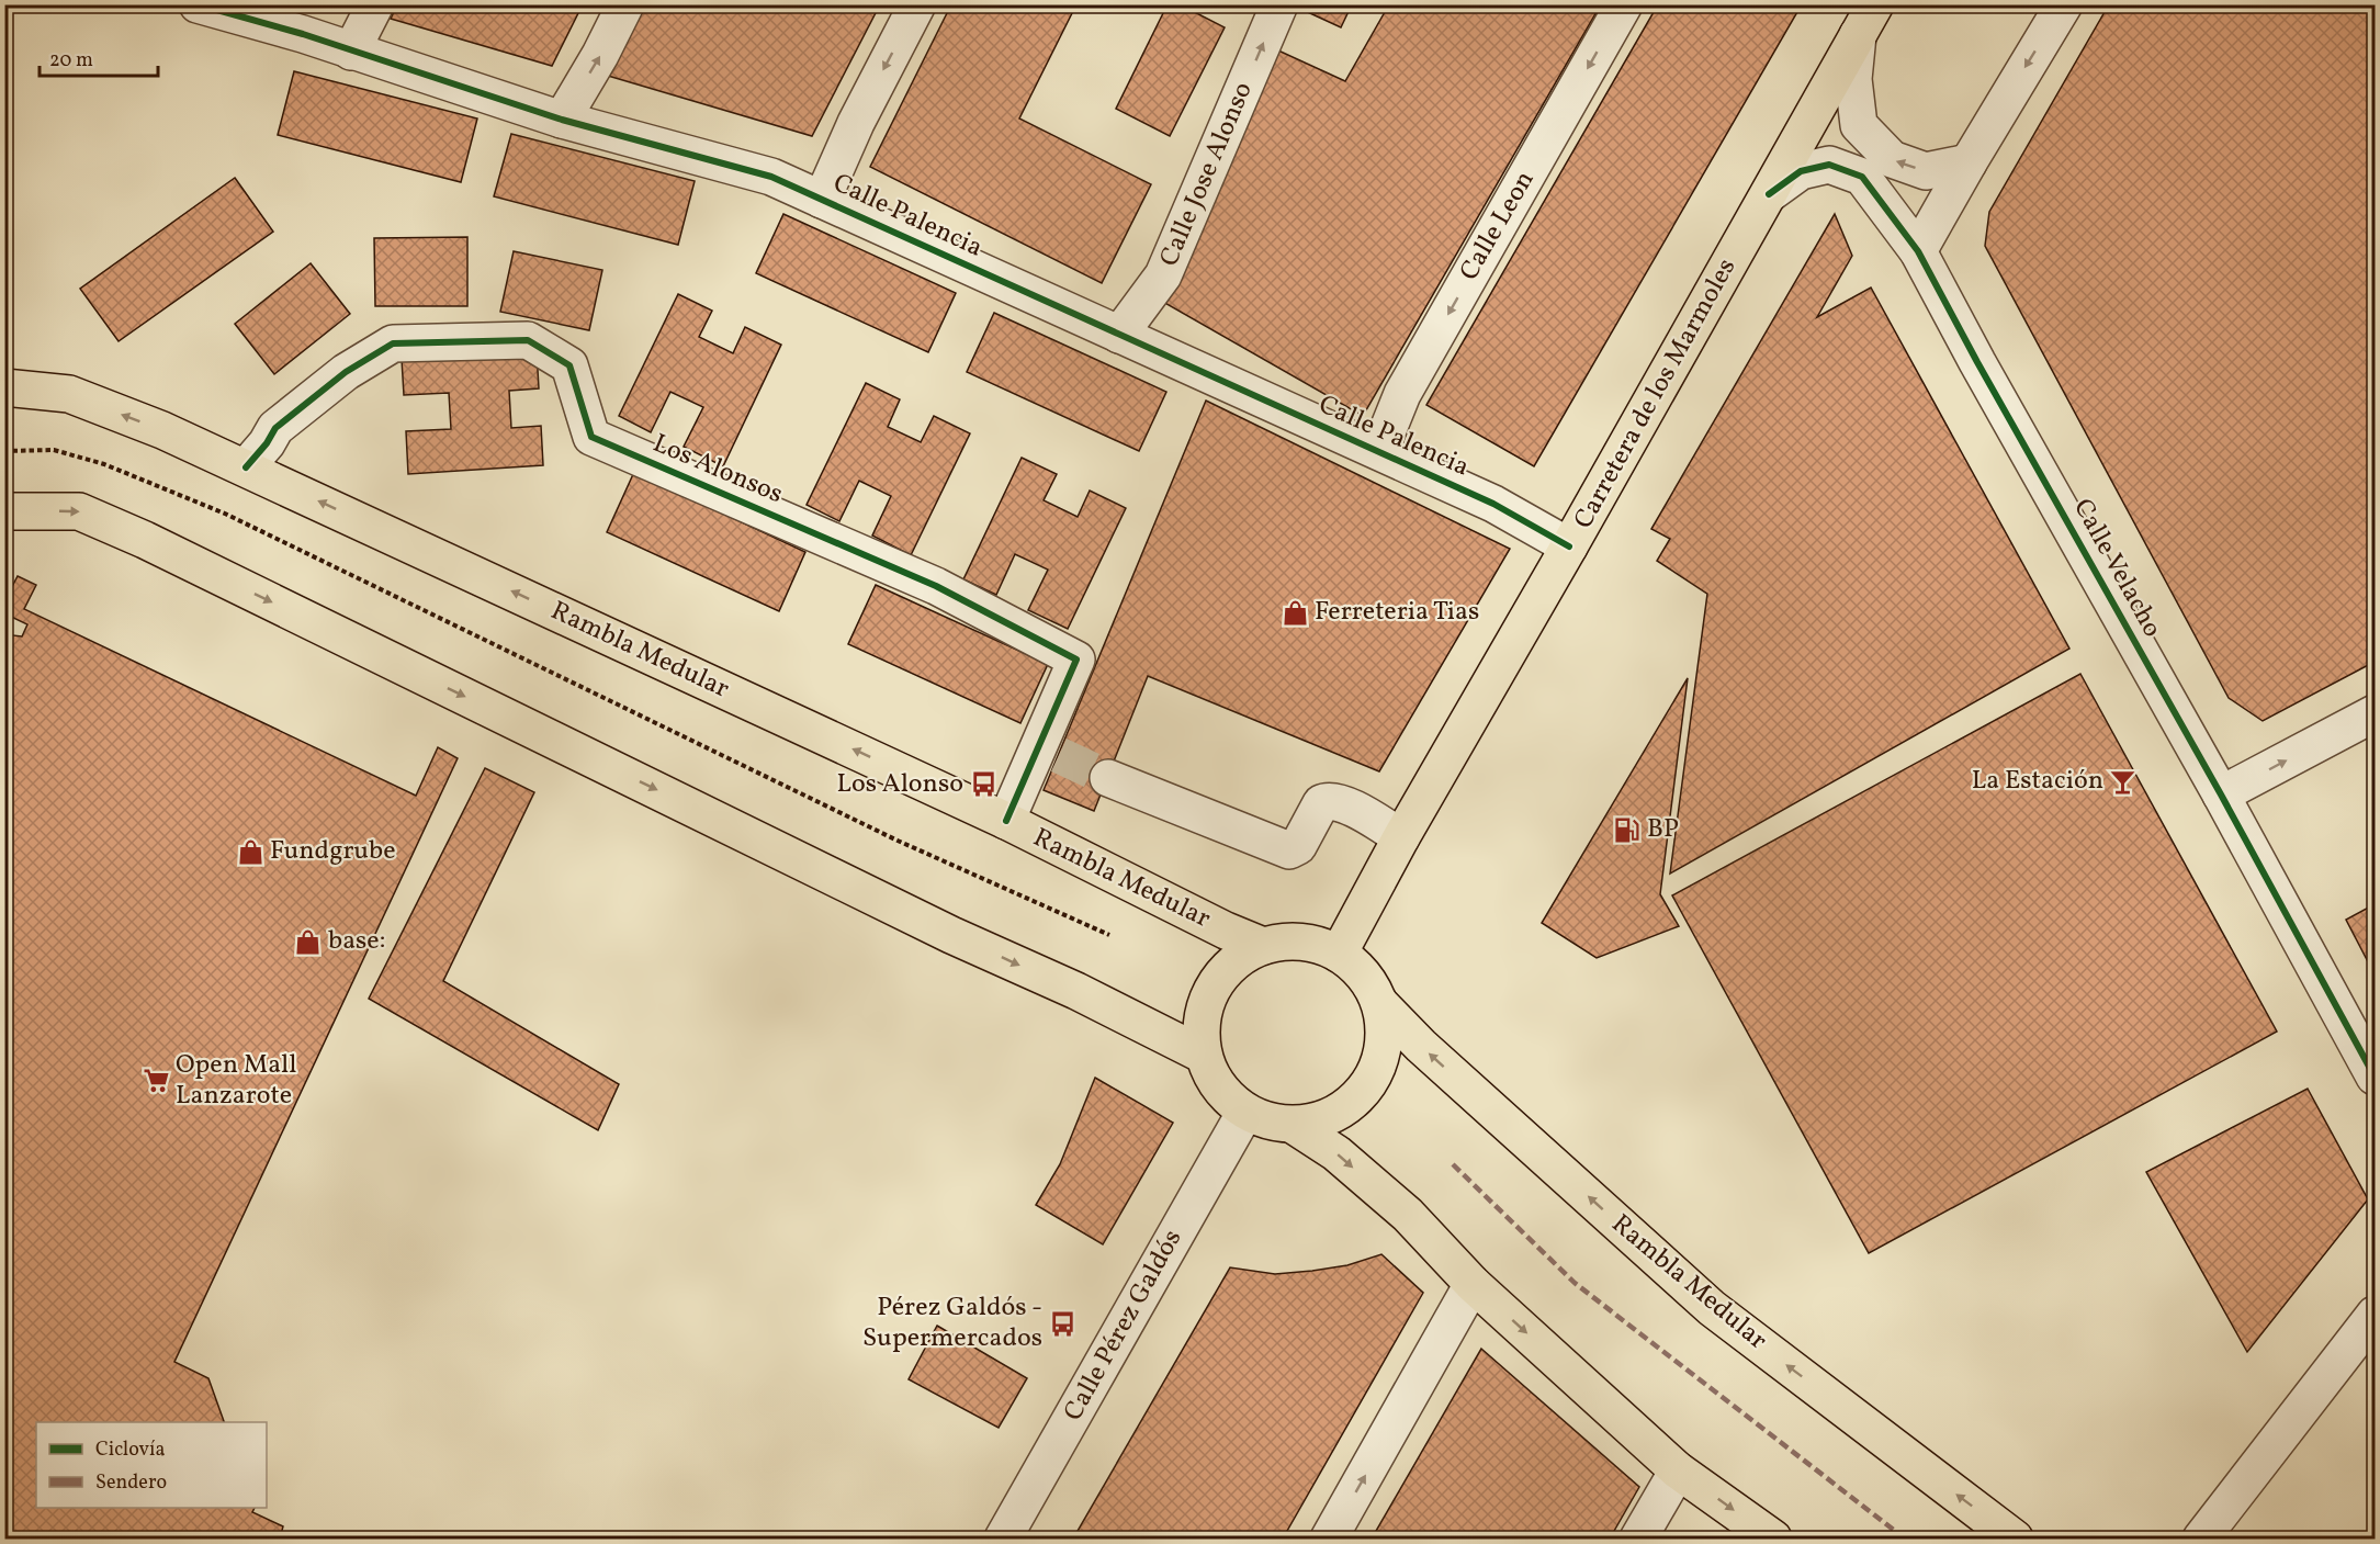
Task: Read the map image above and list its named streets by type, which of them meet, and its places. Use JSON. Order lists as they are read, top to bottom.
{
  "streets": {
    "main road": ["Carretera de los Marmoles", "Rambla Medular"],
    "street": [
      "Calle Jose Alonso",
      "Calle Palencia",
      "Calle Leon",
      "Los Alonsos",
      "Calle Velacho",
      "Calle Pérez Galdós"
    ]
  },
  "crossings": [
    ["Calle Jose Alonso", "Calle Palencia"],
    ["Calle Palencia", "Calle Leon"],
    ["Calle Palencia", "Carretera de los Marmoles"],
    ["Carretera de los Marmoles", "Calle Velacho"],
    ["Carretera de los Marmoles", "Rambla Medular"],
    ["Carretera de los Marmoles", "Calle Pérez Galdós"],
    ["Los Alonsos", "Rambla Medular"],
    ["Rambla Medular", "Calle Pérez Galdós"]
  ],
  "one_way": ["Calle Jose Alonso", "Calle Leon"],
  "places": {
    "shop": ["Ferreteria Tias", "Fundgrube", "base:"],
    "bar": ["La Estación"],
    "bus stop": ["Los Alonso", "Pérez Galdós - Supermercados"],
    "fuel station": ["BP"],
    "supermarket": ["Open Mall Lanzarote"]
  },
  "legend": ["Ciclovía", "Sendero"],
  "scale_bar": "20 m"
}
